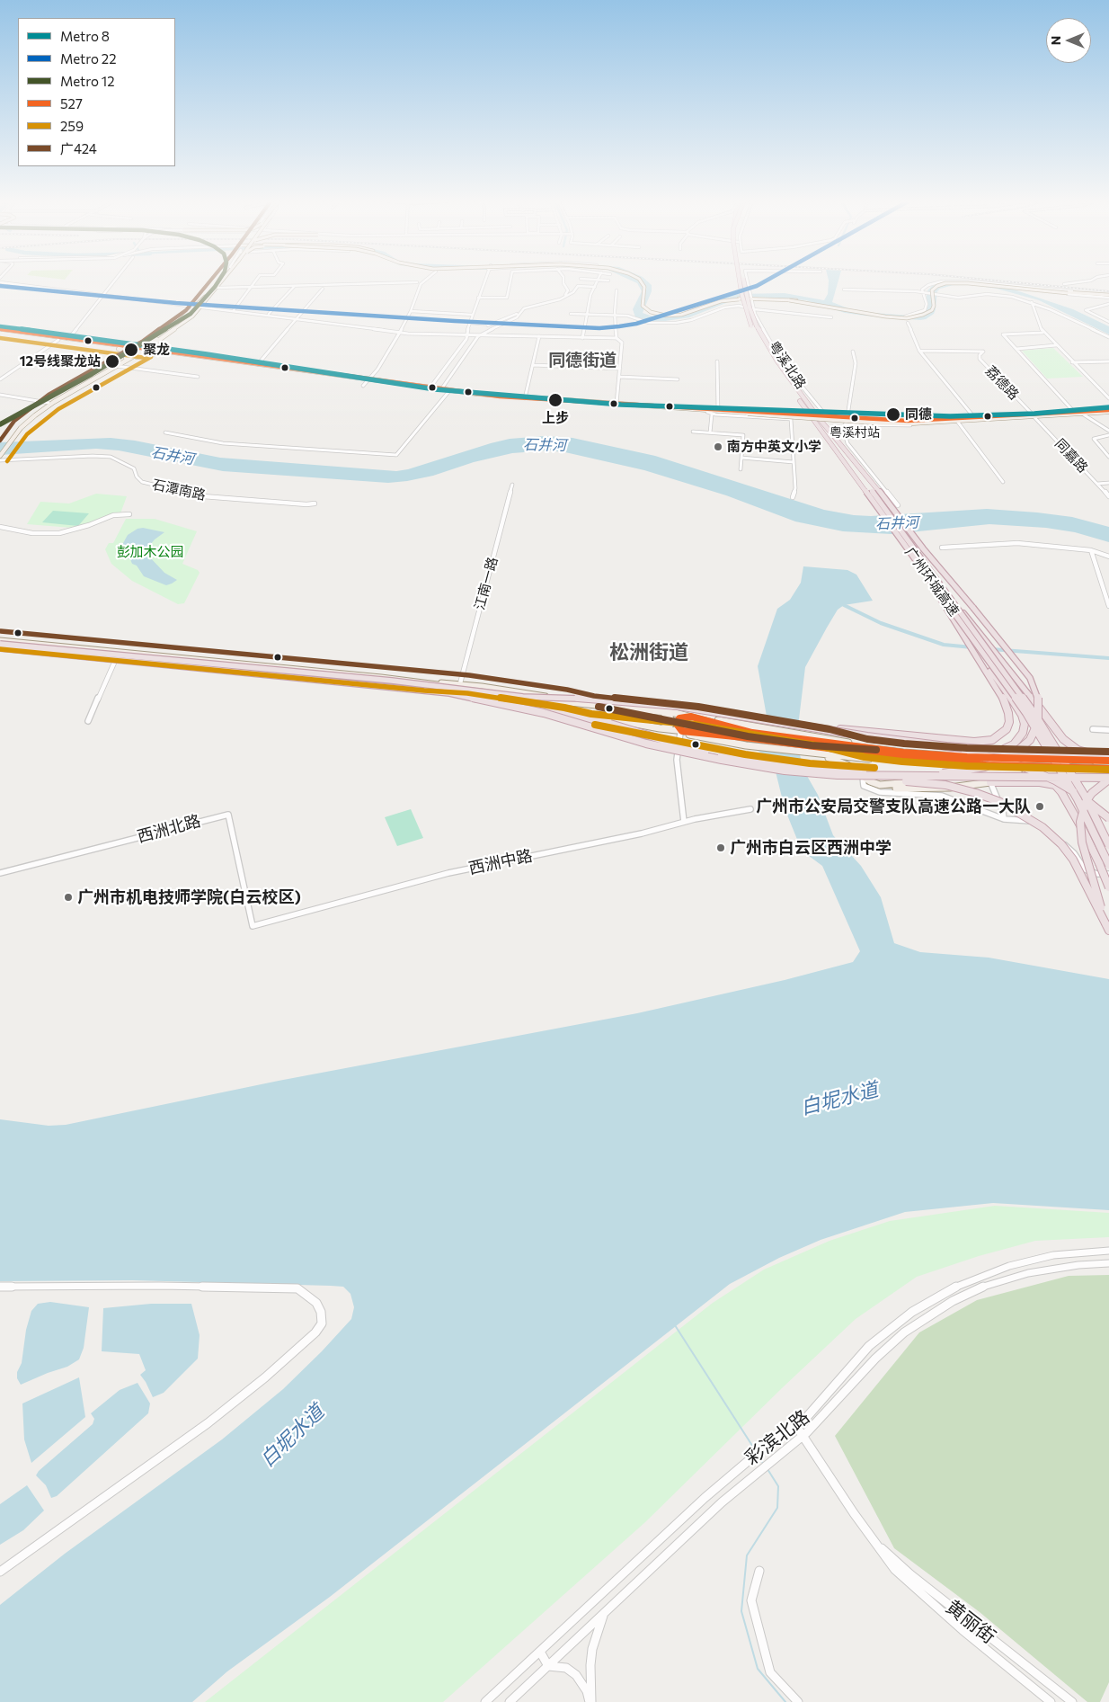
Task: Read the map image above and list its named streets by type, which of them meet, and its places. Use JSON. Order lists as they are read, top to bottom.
{
  "streets": {
    "highway": ["广州环城高速"],
    "street": [
      "粤溪北路",
      "荔德路",
      "同嘉路",
      "石潭南路",
      "江南一路",
      "西洲北路",
      "西洲中路",
      "彩滨北路",
      "黄丽街"
    ]
  },
  "crossings": [
    ["荔德路", "同嘉路"],
    ["西洲北路", "西洲中路"],
    ["彩滨北路", "黄丽街"]
  ],
  "districts": ["同德街道", "松洲街道"],
  "water": ["石井河", "白坭水道"],
  "parks": ["彭加木公园"],
  "places": [
    "聚龙",
    "12号线聚龙站",
    "上步",
    "同德",
    "粤溪村站",
    "南方中英文小学",
    "广州市公安局交警支队高速公路一大队",
    "广州市白云区西洲中学",
    "广州市机电技师学院(白云校区)"
  ],
  "lines": [
    "metro line 22",
    "metro line 12",
    "transit line 广424",
    "metro line 8",
    "transit line 527",
    "transit line 259"
  ],
  "legend": [
    "Metro 8",
    "Metro 22",
    "Metro 12",
    "527",
    "259",
    "广424"
  ],
  "north": "left"
}
